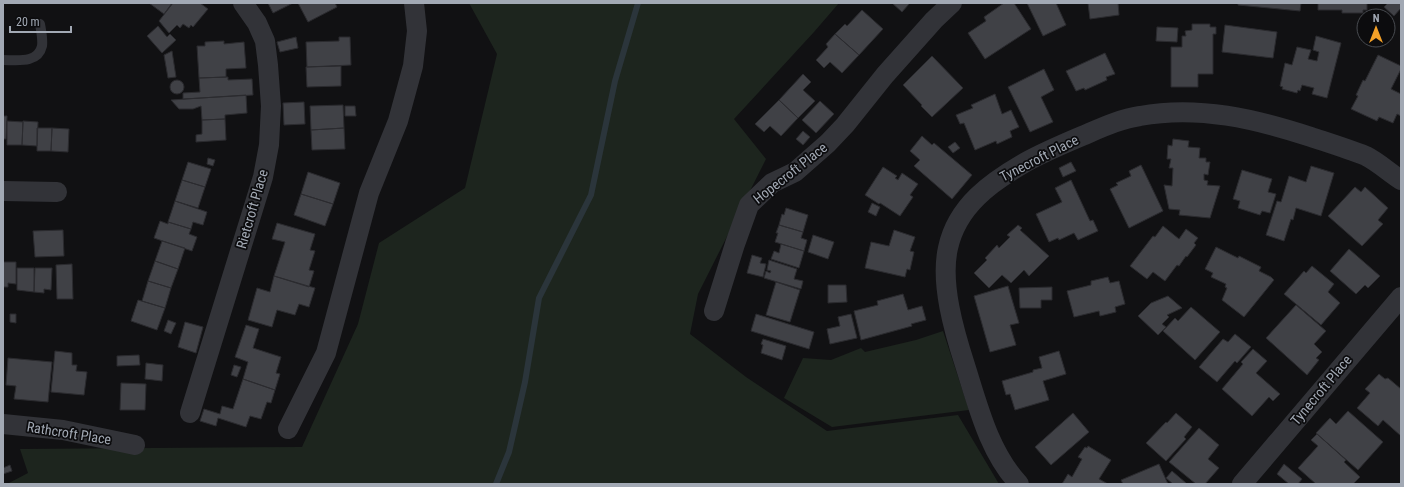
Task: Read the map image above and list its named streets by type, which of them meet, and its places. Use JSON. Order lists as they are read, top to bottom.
{
  "streets": {
    "street": [
      "Tynecroft Place",
      "Hopecroft Place",
      "Rietcroft Place",
      "Rathcroft Place"
    ]
  },
  "scale_bar": "20 m",
  "north": "top"
}
